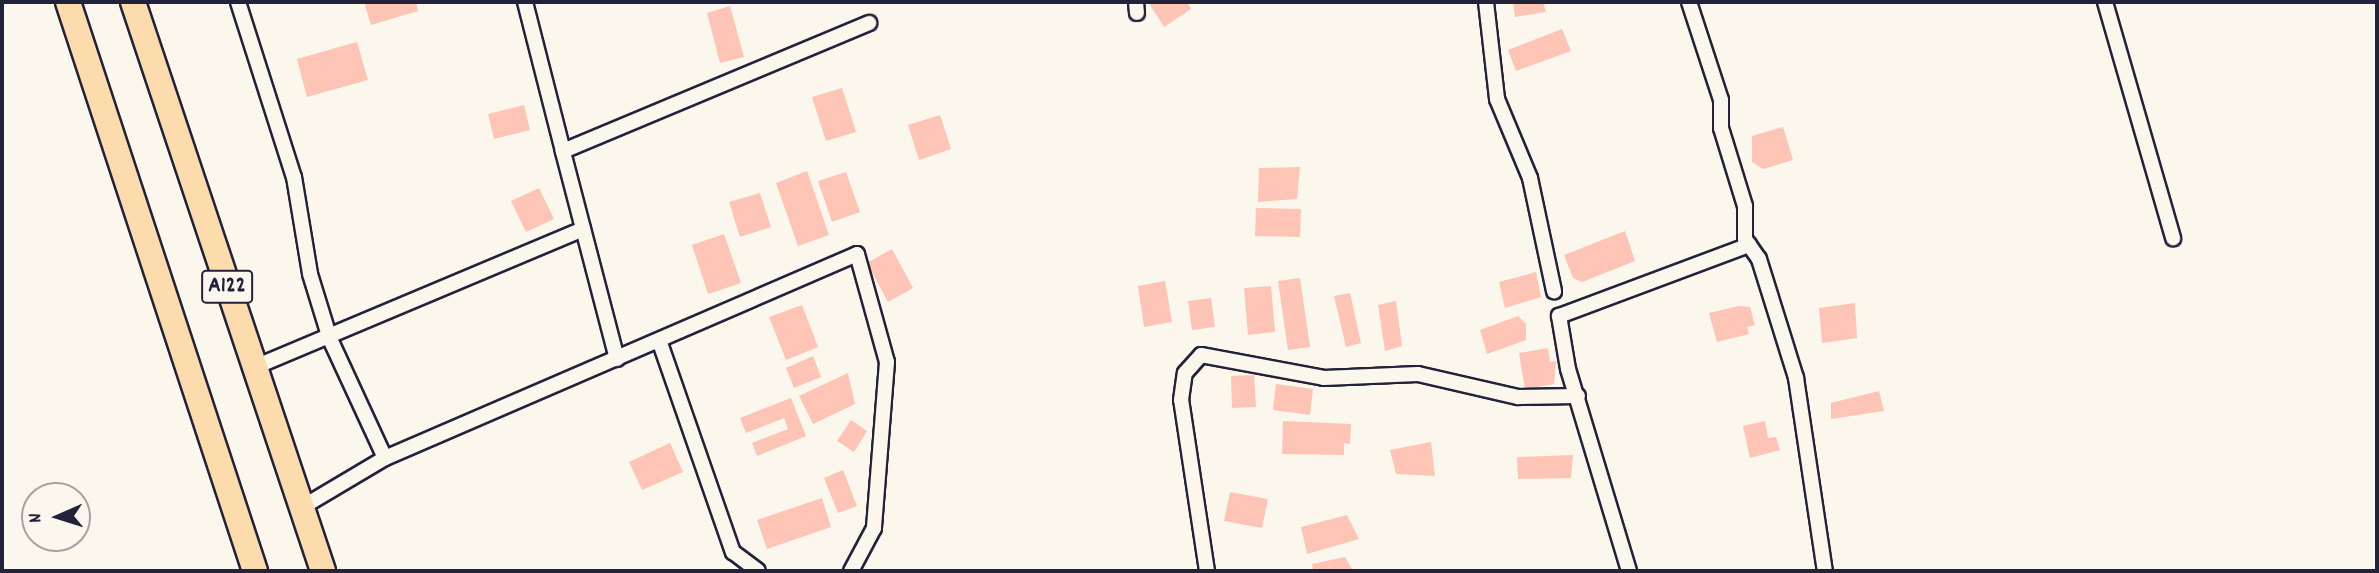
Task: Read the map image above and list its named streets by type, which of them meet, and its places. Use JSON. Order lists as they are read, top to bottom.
{
  "streets": {
    "highway": ["A122"]
  },
  "north": "left"
}
